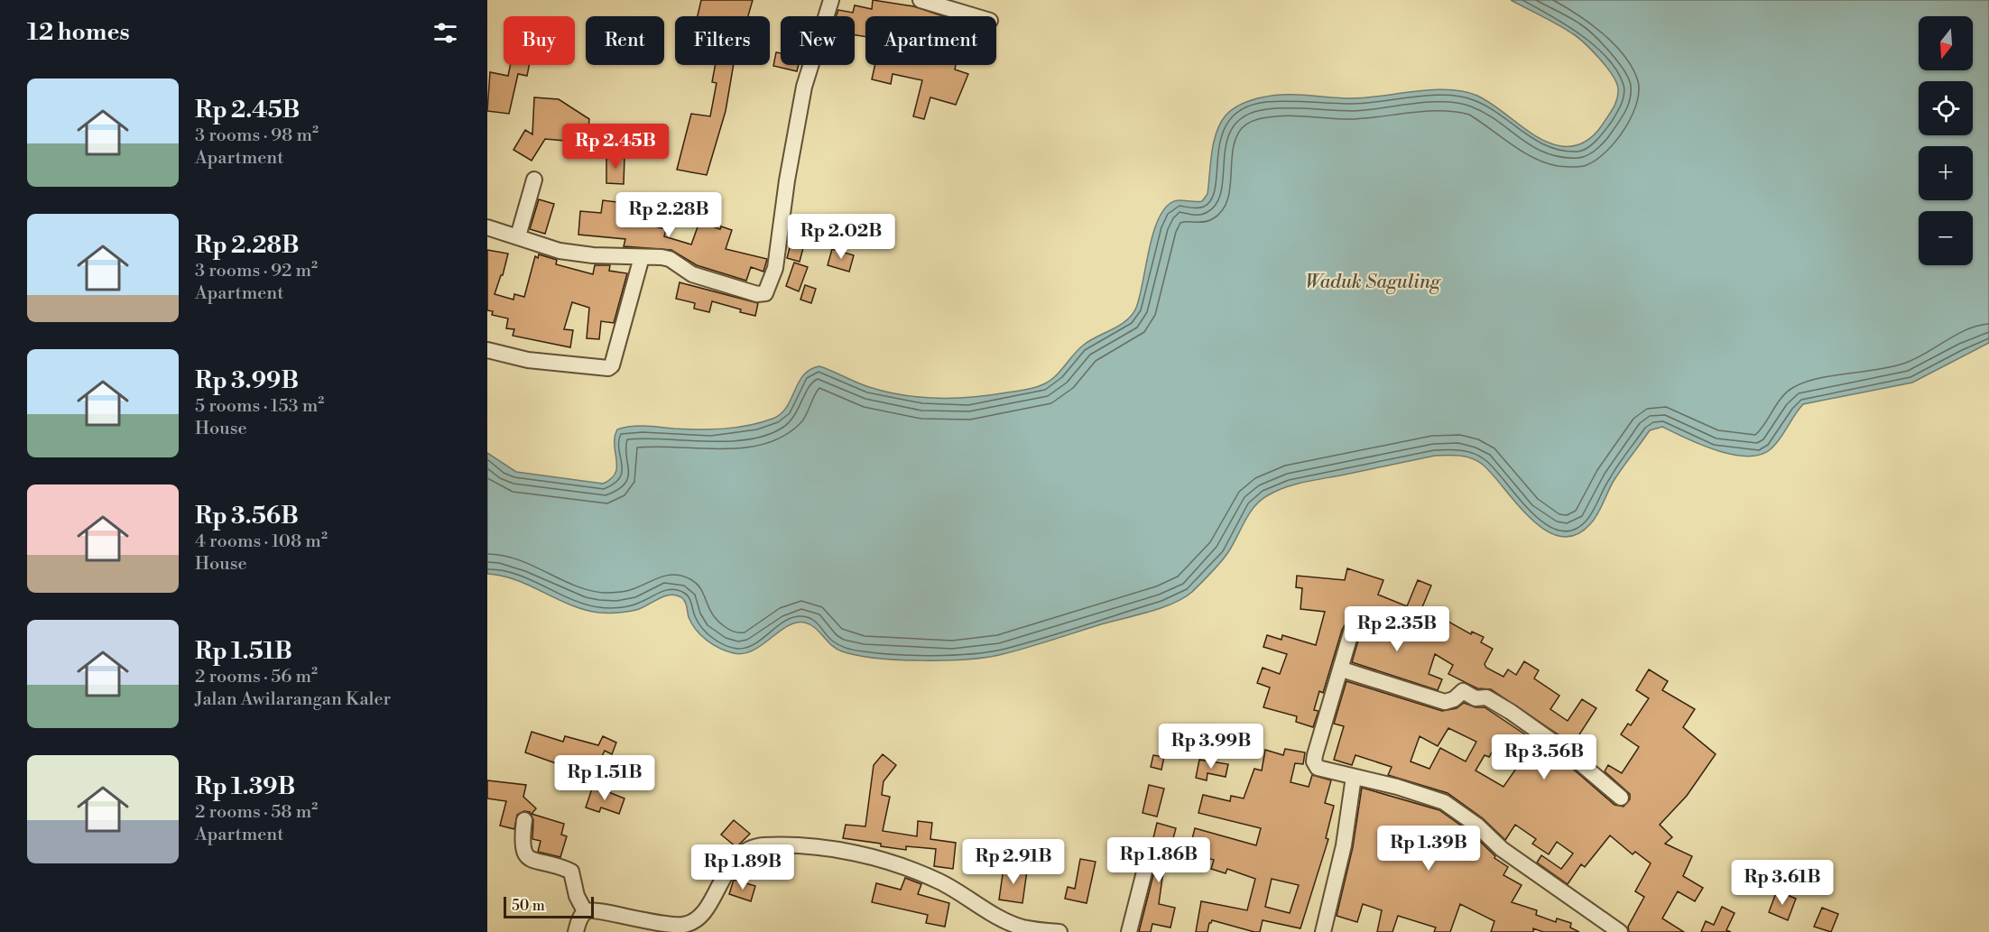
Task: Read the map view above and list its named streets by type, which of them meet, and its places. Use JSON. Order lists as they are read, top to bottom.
{
  "water": ["Waduk Saguling"],
  "scale_bar": "50 m",
  "north": "bottom",
  "page": {
    "heading": "12 homes",
    "map_buttons": ["+", "−"],
    "chip": [
      "Buy",
      "Rent",
      "Filters",
      "New",
      "Apartment"
    ],
    "list": [
      {
        "name": "Rp 2.45B",
        "note": "3 rooms · 98 m² · Apartment"
      },
      {
        "name": "Rp 2.28B",
        "note": "3 rooms · 92 m² · Apartment"
      },
      {
        "name": "Rp 3.99B",
        "note": "5 rooms · 153 m² · House"
      },
      {
        "name": "Rp 3.56B",
        "note": "4 rooms · 108 m² · House"
      },
      {
        "name": "Rp 1.51B",
        "note": "2 rooms · 56 m² · Jalan Awilarangan Kaler"
      },
      {
        "name": "Rp 1.39B",
        "note": "2 rooms · 58 m² · Apartment"
      }
    ],
    "price": [
      "Rp 2.45B",
      "Rp 2.28B",
      "Rp 2.02B",
      "Rp 2.35B",
      "Rp 3.99B",
      "Rp 3.56B",
      "Rp 1.51B",
      "Rp 1.39B",
      "Rp 1.86B",
      "Rp 2.91B",
      "Rp 1.89B",
      "Rp 3.61B"
    ],
    "scale": "50 m"
  }
}
